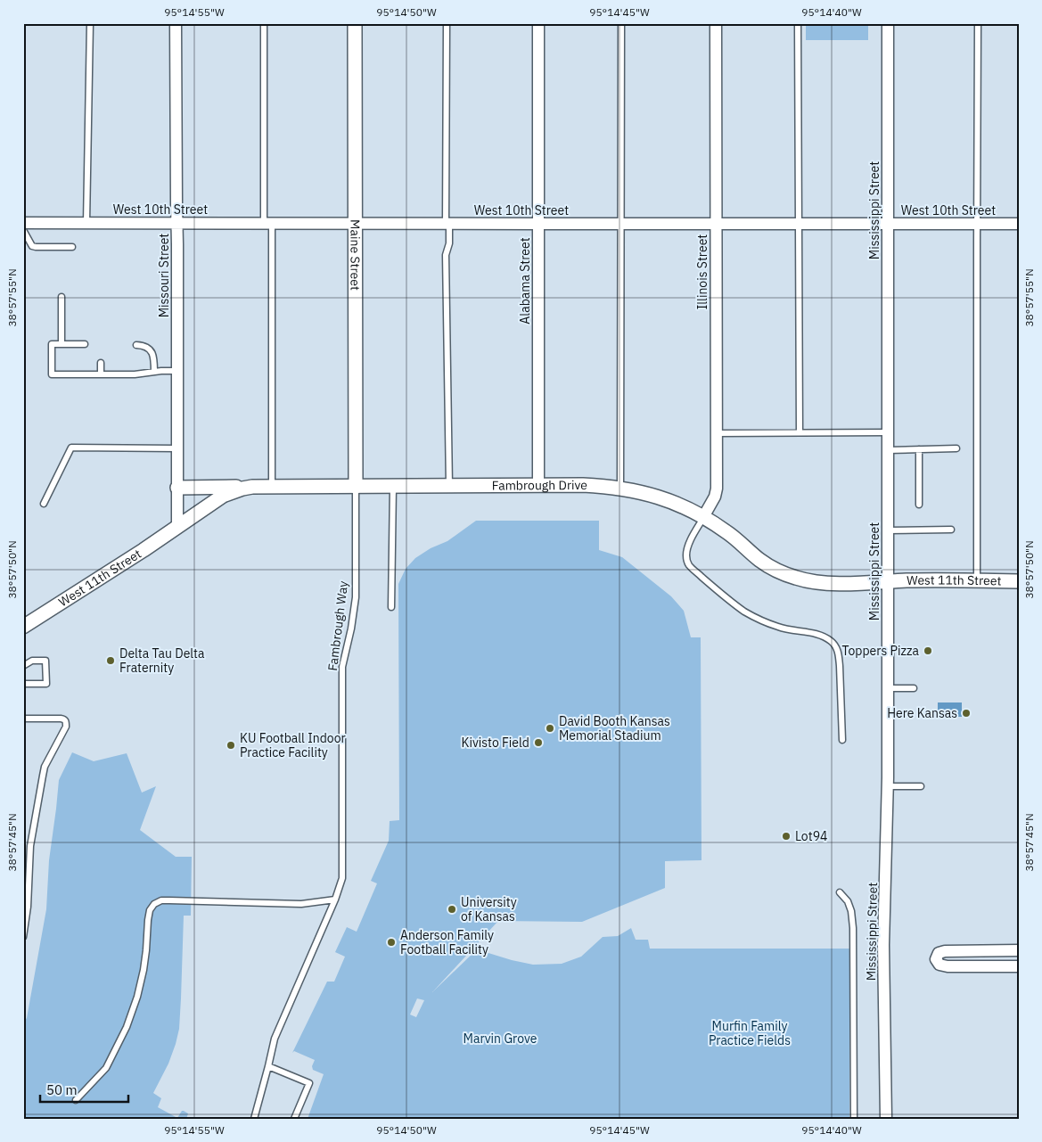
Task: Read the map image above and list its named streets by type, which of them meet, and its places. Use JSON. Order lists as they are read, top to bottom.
{
  "streets": {
    "street": [
      "West 10th Street",
      "Mississippi Street",
      "Maine Street",
      "Illinois Street",
      "Missouri Street",
      "Alabama Street",
      "Fambrough Drive",
      "West 11th Street"
    ],
    "lane": ["Fambrough Way"]
  },
  "crossings": [
    ["West 10th Street", "Mississippi Street"],
    ["West 10th Street", "Maine Street"],
    ["West 10th Street", "Illinois Street"],
    ["West 10th Street", "Missouri Street"],
    ["West 10th Street", "Alabama Street"],
    ["Mississippi Street", "Fambrough Drive"],
    ["Mississippi Street", "West 11th Street"],
    ["Maine Street", "Fambrough Drive"],
    ["Maine Street", "Fambrough Way"],
    ["Illinois Street", "Fambrough Drive"],
    ["Missouri Street", "Fambrough Drive"],
    ["Missouri Street", "West 11th Street"],
    ["Alabama Street", "Fambrough Drive"],
    ["Fambrough Drive", "West 11th Street"],
    ["Fambrough Drive", "Fambrough Way"]
  ],
  "parks": ["Murfin Family Practice Fields", "Marvin Grove"],
  "places": [
    "Toppers Pizza",
    "Delta Tau Delta Fraternity",
    "Here Kansas",
    "David Booth Kansas Memorial Stadium",
    "Kivisto Field",
    "KU Football Indoor Practice Facility",
    "Lot94",
    "University of Kansas",
    "Anderson Family Football Facility"
  ],
  "scale_bar": "50 m",
  "coordinates": [
    "95°14'55\"W",
    "95°14'50\"W",
    "95°14'45\"W",
    "95°14'40\"W",
    "38°57'55\"N",
    "38°57'50\"N",
    "38°57'45\"N"
  ]
}
